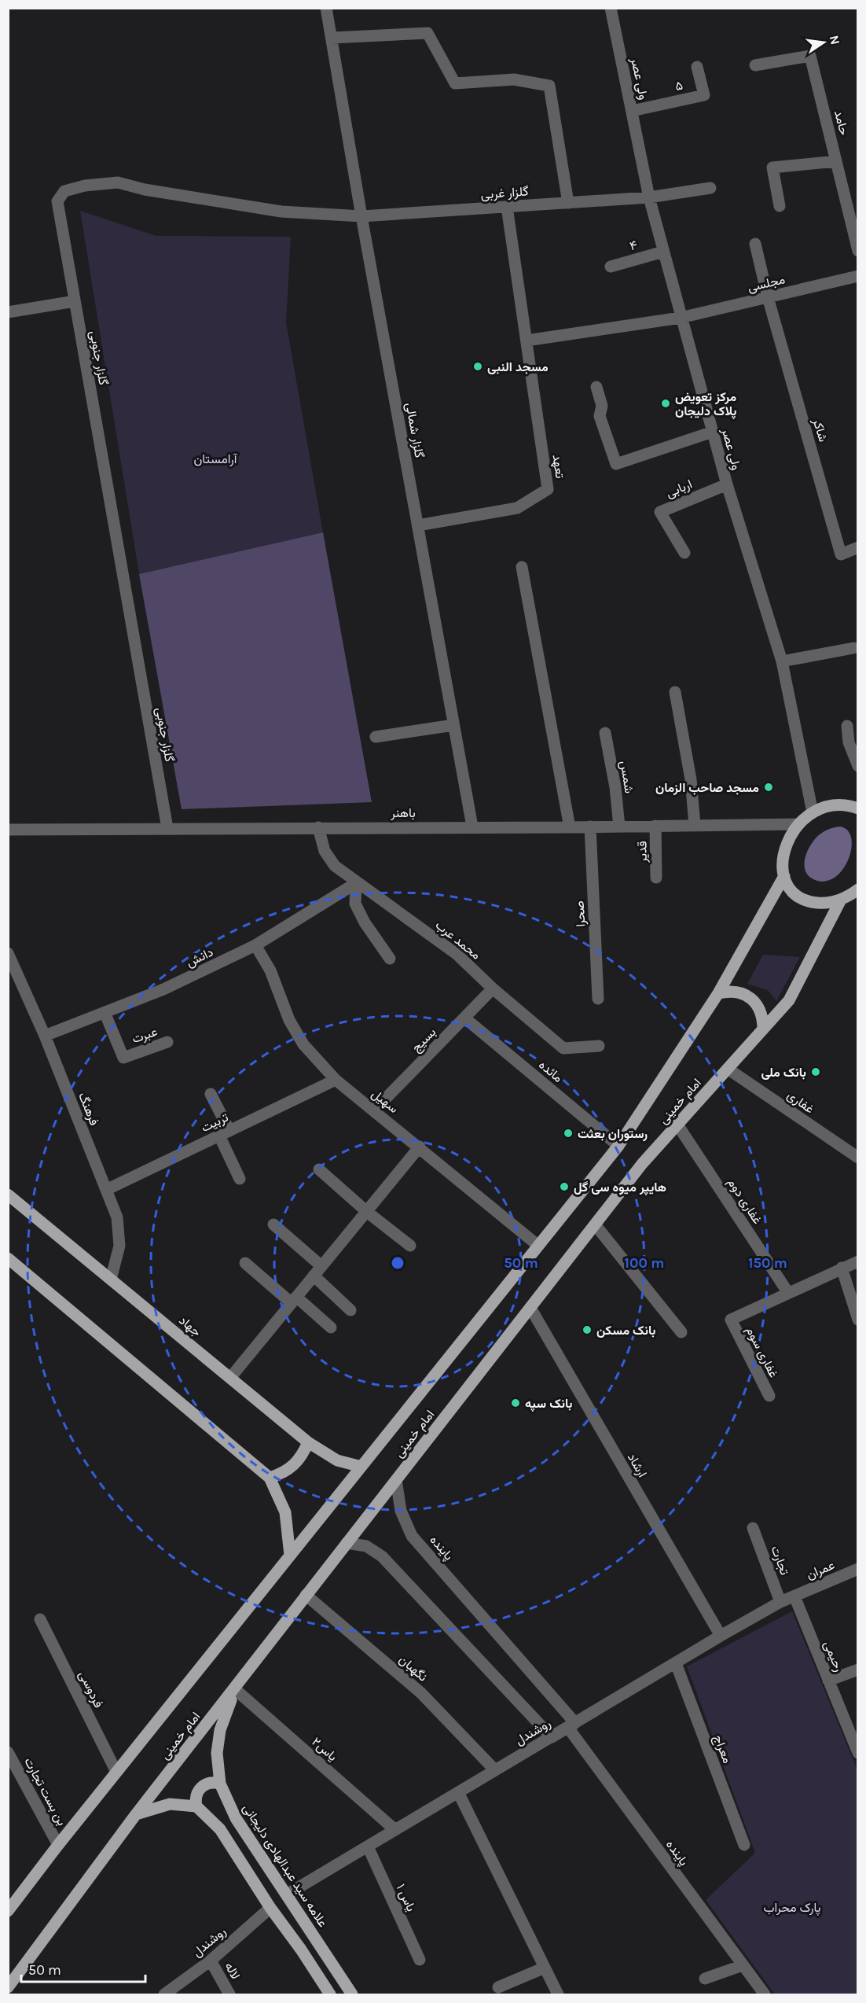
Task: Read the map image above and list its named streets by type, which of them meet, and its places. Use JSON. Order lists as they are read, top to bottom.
{
  "streets": {
    "main road": ["امام خمینی", "جهاد", "علامه سید عبدالهادی دلیجانی"],
    "street": [
      "ولی عصر",
      "۵",
      "حامد",
      "گلزار غربی",
      "۴",
      "مجلسی",
      "گلزار جنوبی",
      "گلزار شمالی",
      "شاکر",
      "تعهد",
      "اربابی",
      "شمس",
      "باهنر",
      "قدیر",
      "صحرا",
      "محمد عرب",
      "دانش",
      "عبرت",
      "بسیج",
      "مائده",
      "سهیل",
      "غفاری",
      "فرهنگ",
      "تربیت",
      "غفاری دوم",
      "غفاری سوم",
      "ارشاد",
      "پاینده",
      "تجارت",
      "عمران",
      "رحیمی",
      "نگهبان",
      "فردوسی",
      "روشندل",
      "یاس۲",
      "معراج",
      "بن بست تجارت",
      "یاس ۱",
      "لاله"
    ]
  },
  "crossings": [
    ["ولی عصر", "۵"],
    ["ولی عصر", "گلزار غربی"],
    ["ولی عصر", "۴"],
    ["ولی عصر", "مجلسی"],
    ["ولی عصر", "اربابی"],
    ["گلزار غربی", "گلزار جنوبی"],
    ["گلزار غربی", "گلزار شمالی"],
    ["گلزار غربی", "تعهد"],
    ["مجلسی", "شاکر"],
    ["گلزار جنوبی", "گلزار شمالی"],
    ["گلزار جنوبی", "باهنر"],
    ["گلزار شمالی", "تعهد"],
    ["گلزار شمالی", "باهنر"],
    ["شمس", "باهنر"],
    ["باهنر", "قدیر"],
    ["باهنر", "صحرا"],
    ["باهنر", "محمد عرب"],
    ["محمد عرب", "دانش"],
    ["محمد عرب", "بسیج"],
    ["دانش", "عبرت"],
    ["دانش", "سهیل"],
    ["دانش", "فرهنگ"],
    ["بسیج", "مائده"],
    ["بسیج", "سهیل"],
    ["مائده", "امام خمینی"],
    ["سهیل", "امام خمینی"],
    ["سهیل", "تربیت"],
    ["امام خمینی", "غفاری"],
    ["امام خمینی", "غفاری دوم"],
    ["امام خمینی", "جهاد"],
    ["امام خمینی", "ارشاد"],
    ["امام خمینی", "پاینده"],
    ["امام خمینی", "نگهبان"],
    ["امام خمینی", "فردوسی"],
    ["امام خمینی", "یاس۲"],
    ["امام خمینی", "بن بست تجارت"],
    ["امام خمینی", "علامه سید عبدالهادی دلیجانی"],
    ["فرهنگ", "تربیت"],
    ["فرهنگ", "جهاد"],
    ["غفاری دوم", "غفاری سوم"],
    ["ارشاد", "روشندل"],
    ["پاینده", "روشندل"],
    ["تجارت", "روشندل"],
    ["عمران", "رحیمی"],
    ["عمران", "روشندل"],
    ["رحیمی", "روشندل"],
    ["نگهبان", "روشندل"],
    ["روشندل", "یاس۲"],
    ["روشندل", "معراج"],
    ["روشندل", "علامه سید عبدالهادی دلیجانی"],
    ["روشندل", "یاس ۱"],
    ["روشندل", "لاله"],
    ["یاس۲", "علامه سید عبدالهادی دلیجانی"]
  ],
  "parks": ["آرامستان", "پارک محراب"],
  "places": [
    "مسجد النبی",
    "مرکز تعویض پلاک دلیجان",
    "مسجد صاحب الزمان",
    "بانک ملی",
    "رستوران بعثت",
    "هایپر میوه سی گل",
    "بانک مسکن",
    "بانک سپه"
  ],
  "scale_bar": "50 m",
  "north": "right",
  "rings": ["50 m", "100 m", "150 m"]
}
